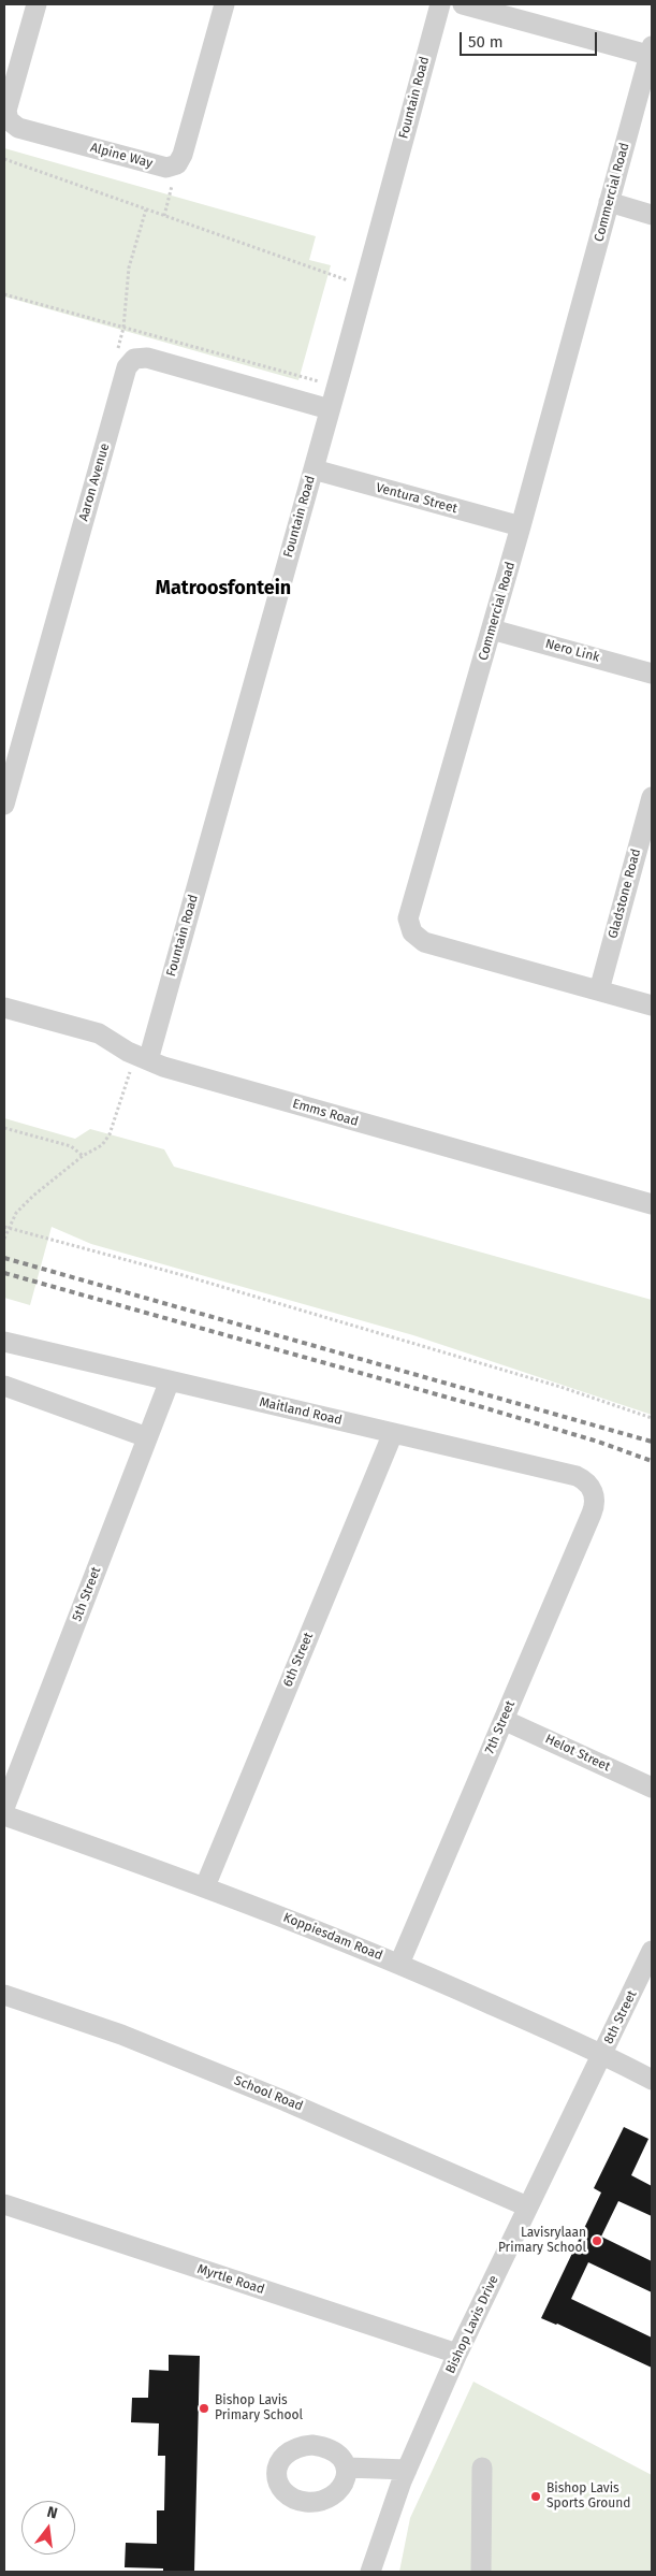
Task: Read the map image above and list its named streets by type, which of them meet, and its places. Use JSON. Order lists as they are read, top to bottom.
{
  "streets": {
    "street": [
      "Fountain Road",
      "Alpine Way",
      "Commercial Road",
      "Aaron Avenue",
      "Ventura Street",
      "Nero Link",
      "Gladstone Road",
      "Emms Road",
      "Maitland Road",
      "5th Street",
      "6th Street",
      "7th Street",
      "Helot Street",
      "Koppiesdam Road",
      "8th Street",
      "School Road",
      "Myrtle Road",
      "Bishop Lavis Drive"
    ]
  },
  "crossings": [
    ["Fountain Road", "Aaron Avenue"],
    ["Fountain Road", "Ventura Street"],
    ["Fountain Road", "Emms Road"],
    ["Commercial Road", "Ventura Street"],
    ["Commercial Road", "Nero Link"],
    ["Commercial Road", "Gladstone Road"],
    ["Maitland Road", "5th Street"],
    ["Maitland Road", "6th Street"],
    ["Maitland Road", "7th Street"],
    ["6th Street", "Koppiesdam Road"],
    ["7th Street", "Helot Street"],
    ["7th Street", "Koppiesdam Road"],
    ["Koppiesdam Road", "8th Street"],
    ["Koppiesdam Road", "Bishop Lavis Drive"],
    ["8th Street", "Bishop Lavis Drive"],
    ["School Road", "Bishop Lavis Drive"],
    ["Myrtle Road", "Bishop Lavis Drive"]
  ],
  "districts": ["Matroosfontein"],
  "places": ["Lavisrylaan Primary School", "Bishop Lavis Primary School", "Bishop Lavis Sports Ground"],
  "scale_bar": "50 m",
  "north": "top"
}
